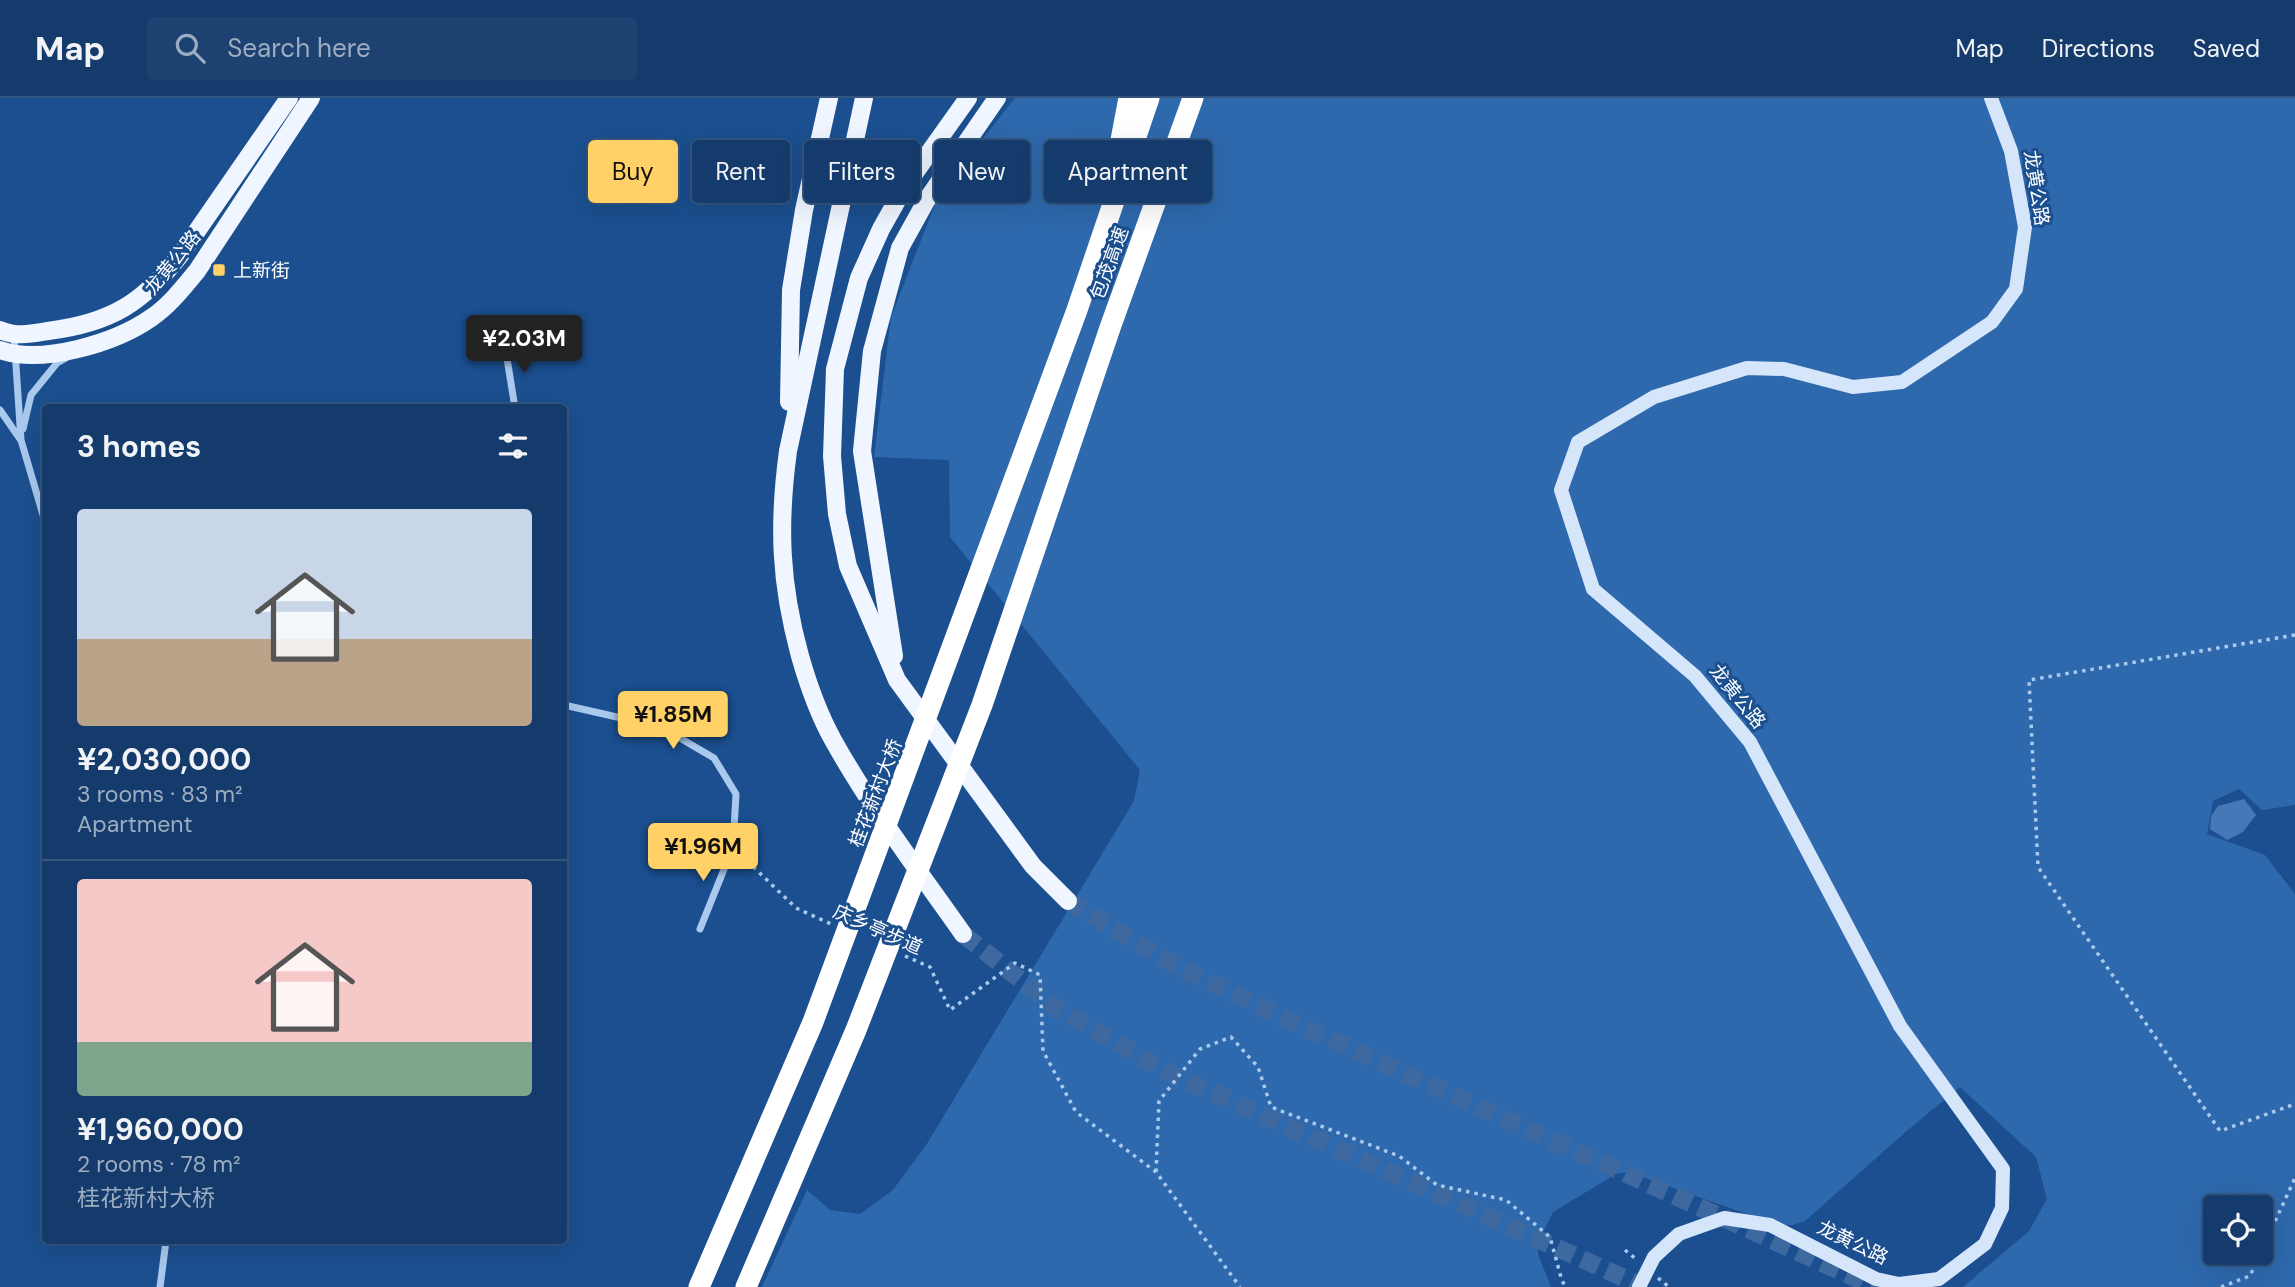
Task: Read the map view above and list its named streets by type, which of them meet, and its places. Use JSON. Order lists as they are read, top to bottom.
{
  "streets": {
    "highway": ["包茂高速", "桂花新村大桥"],
    "main road": ["龙黄公路"],
    "path": ["庆乡亭步道"]
  },
  "crossings": [
    ["包茂高速", "桂花新村大桥"]
  ],
  "places": {
    "transit": ["上新街"]
  },
  "page": {
    "header": "Map",
    "search": "Search here",
    "nav": ["Map", "Directions", "Saved"],
    "chip": [
      "Buy",
      "Rent",
      "Filters",
      "New",
      "Apartment"
    ],
    "price": ["¥2.03M", "¥1.85M", "¥1.96M"],
    "heading": "3 homes",
    "list": [
      {
        "name": "¥2,030,000",
        "note": "3 rooms · 83 m² · Apartment"
      },
      {
        "name": "¥1,960,000",
        "note": "2 rooms · 78 m² · 桂花新村大桥"
      }
    ]
  }
}
